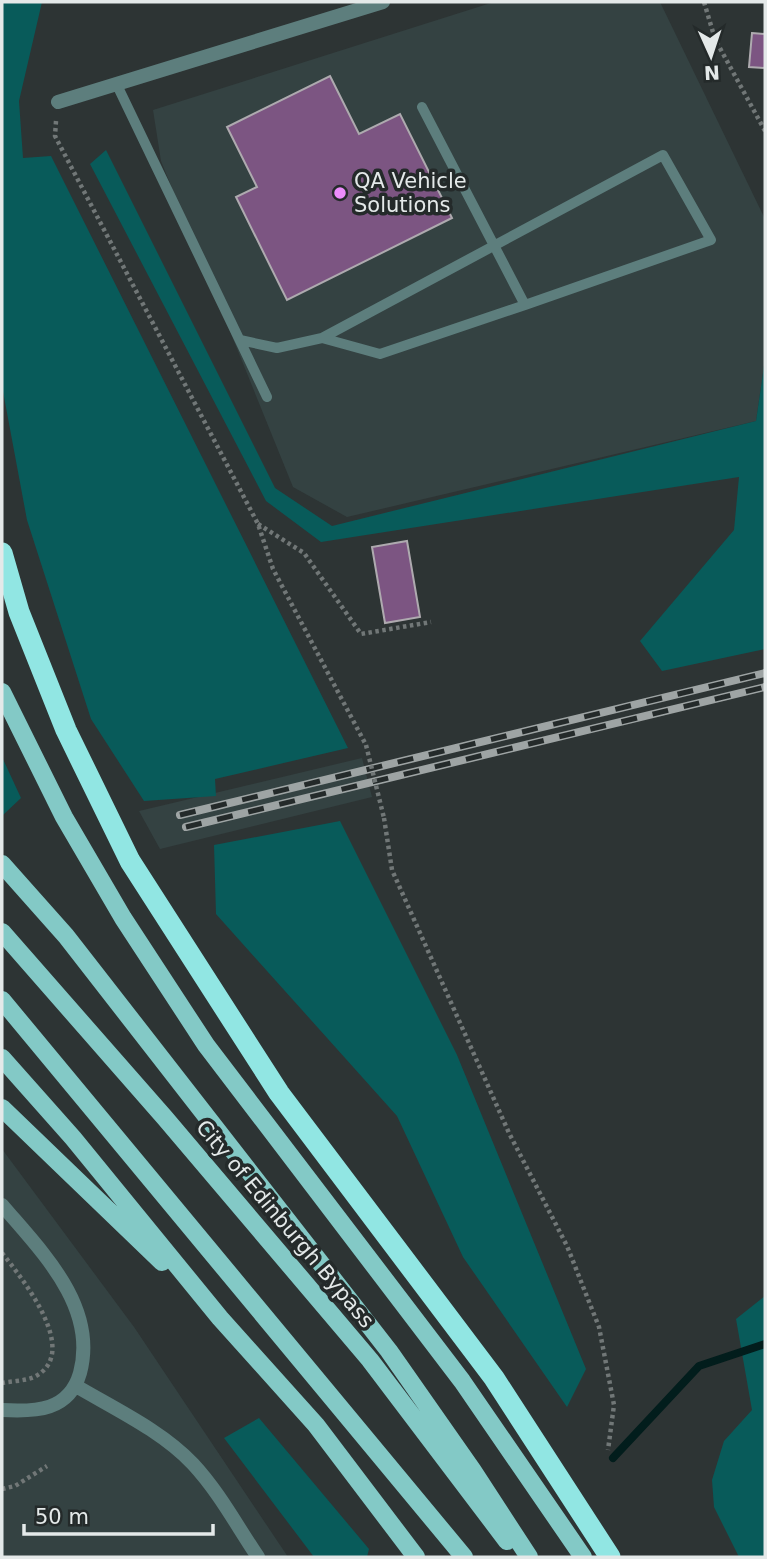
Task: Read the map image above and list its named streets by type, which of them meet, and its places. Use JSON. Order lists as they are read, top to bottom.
{
  "streets": {
    "main road": ["City of Edinburgh Bypass"]
  },
  "places": ["QA Vehicle Solutions"],
  "scale_bar": "50 m",
  "north": "bottom"
}
